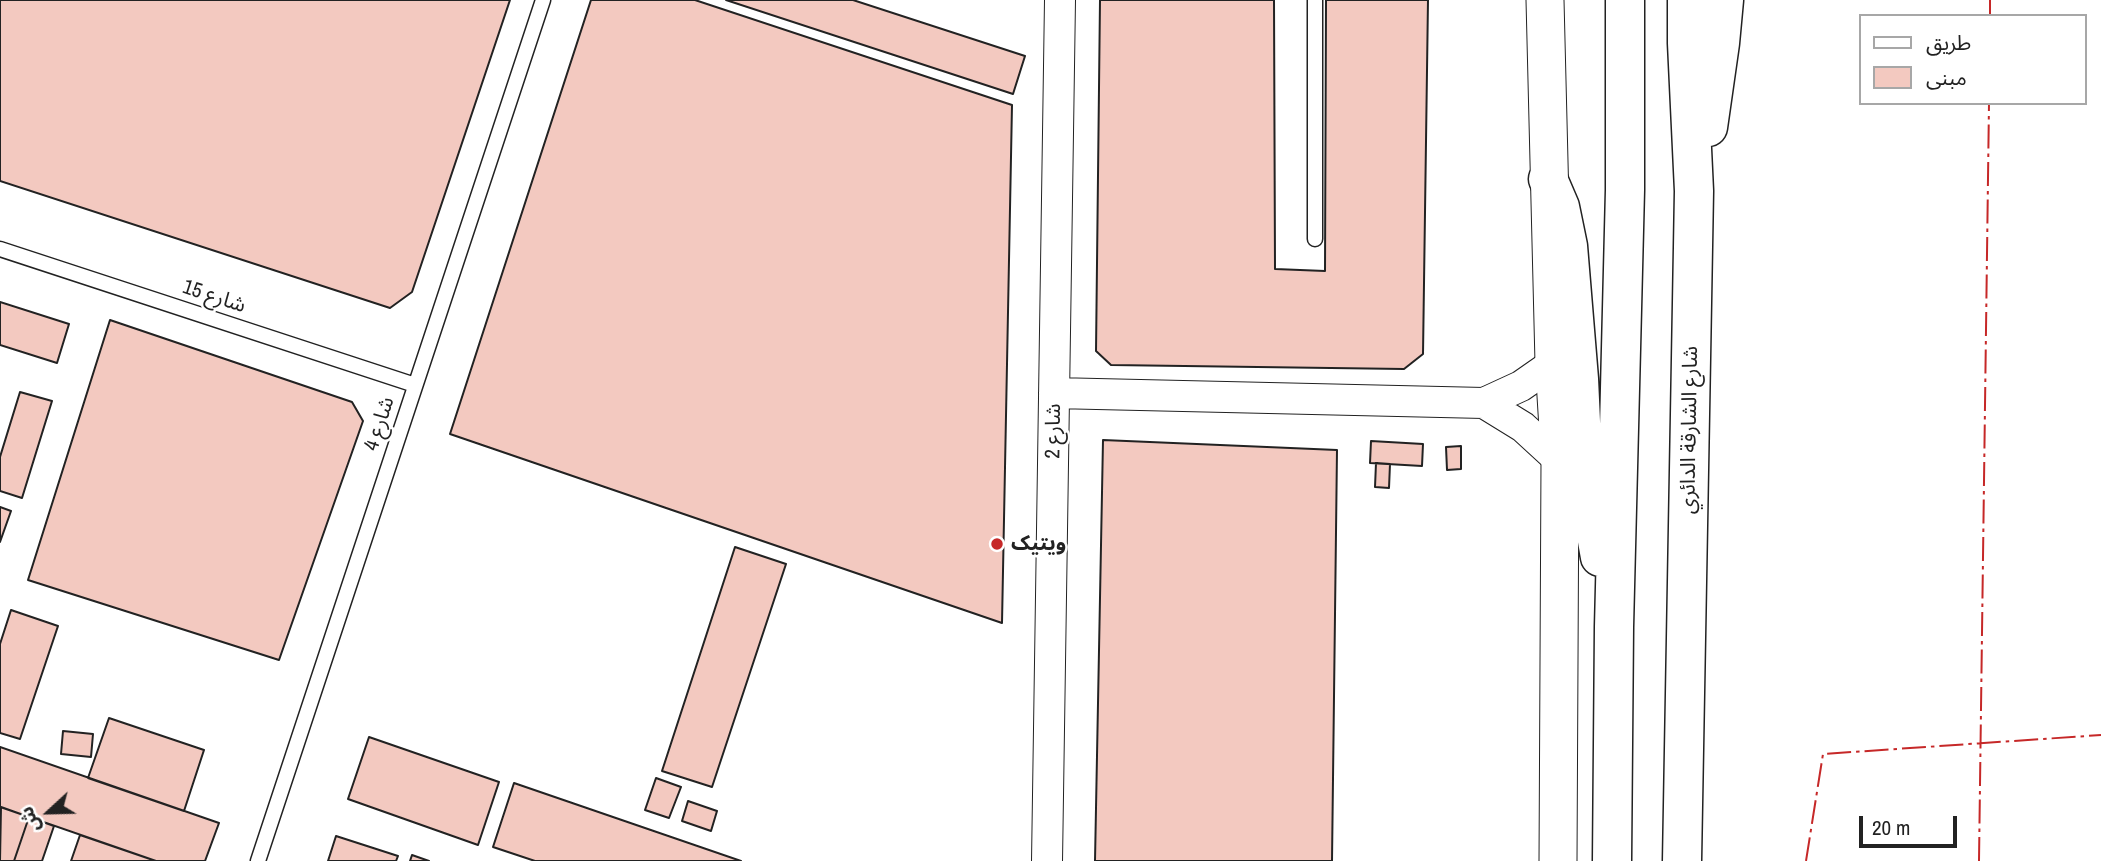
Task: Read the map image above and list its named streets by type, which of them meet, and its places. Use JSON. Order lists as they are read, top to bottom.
{
  "streets": {
    "highway": ["شارع الشارقة الدائري"],
    "street": ["شارع 2"],
    "lane": ["شارع 15", "شارع 4"]
  },
  "crossings": [
    ["شارع 15", "شارع 4"]
  ],
  "places": ["ویتیک"],
  "legend": ["طريق", "مبنى"],
  "scale_bar": "20 m",
  "north": "left"
}
